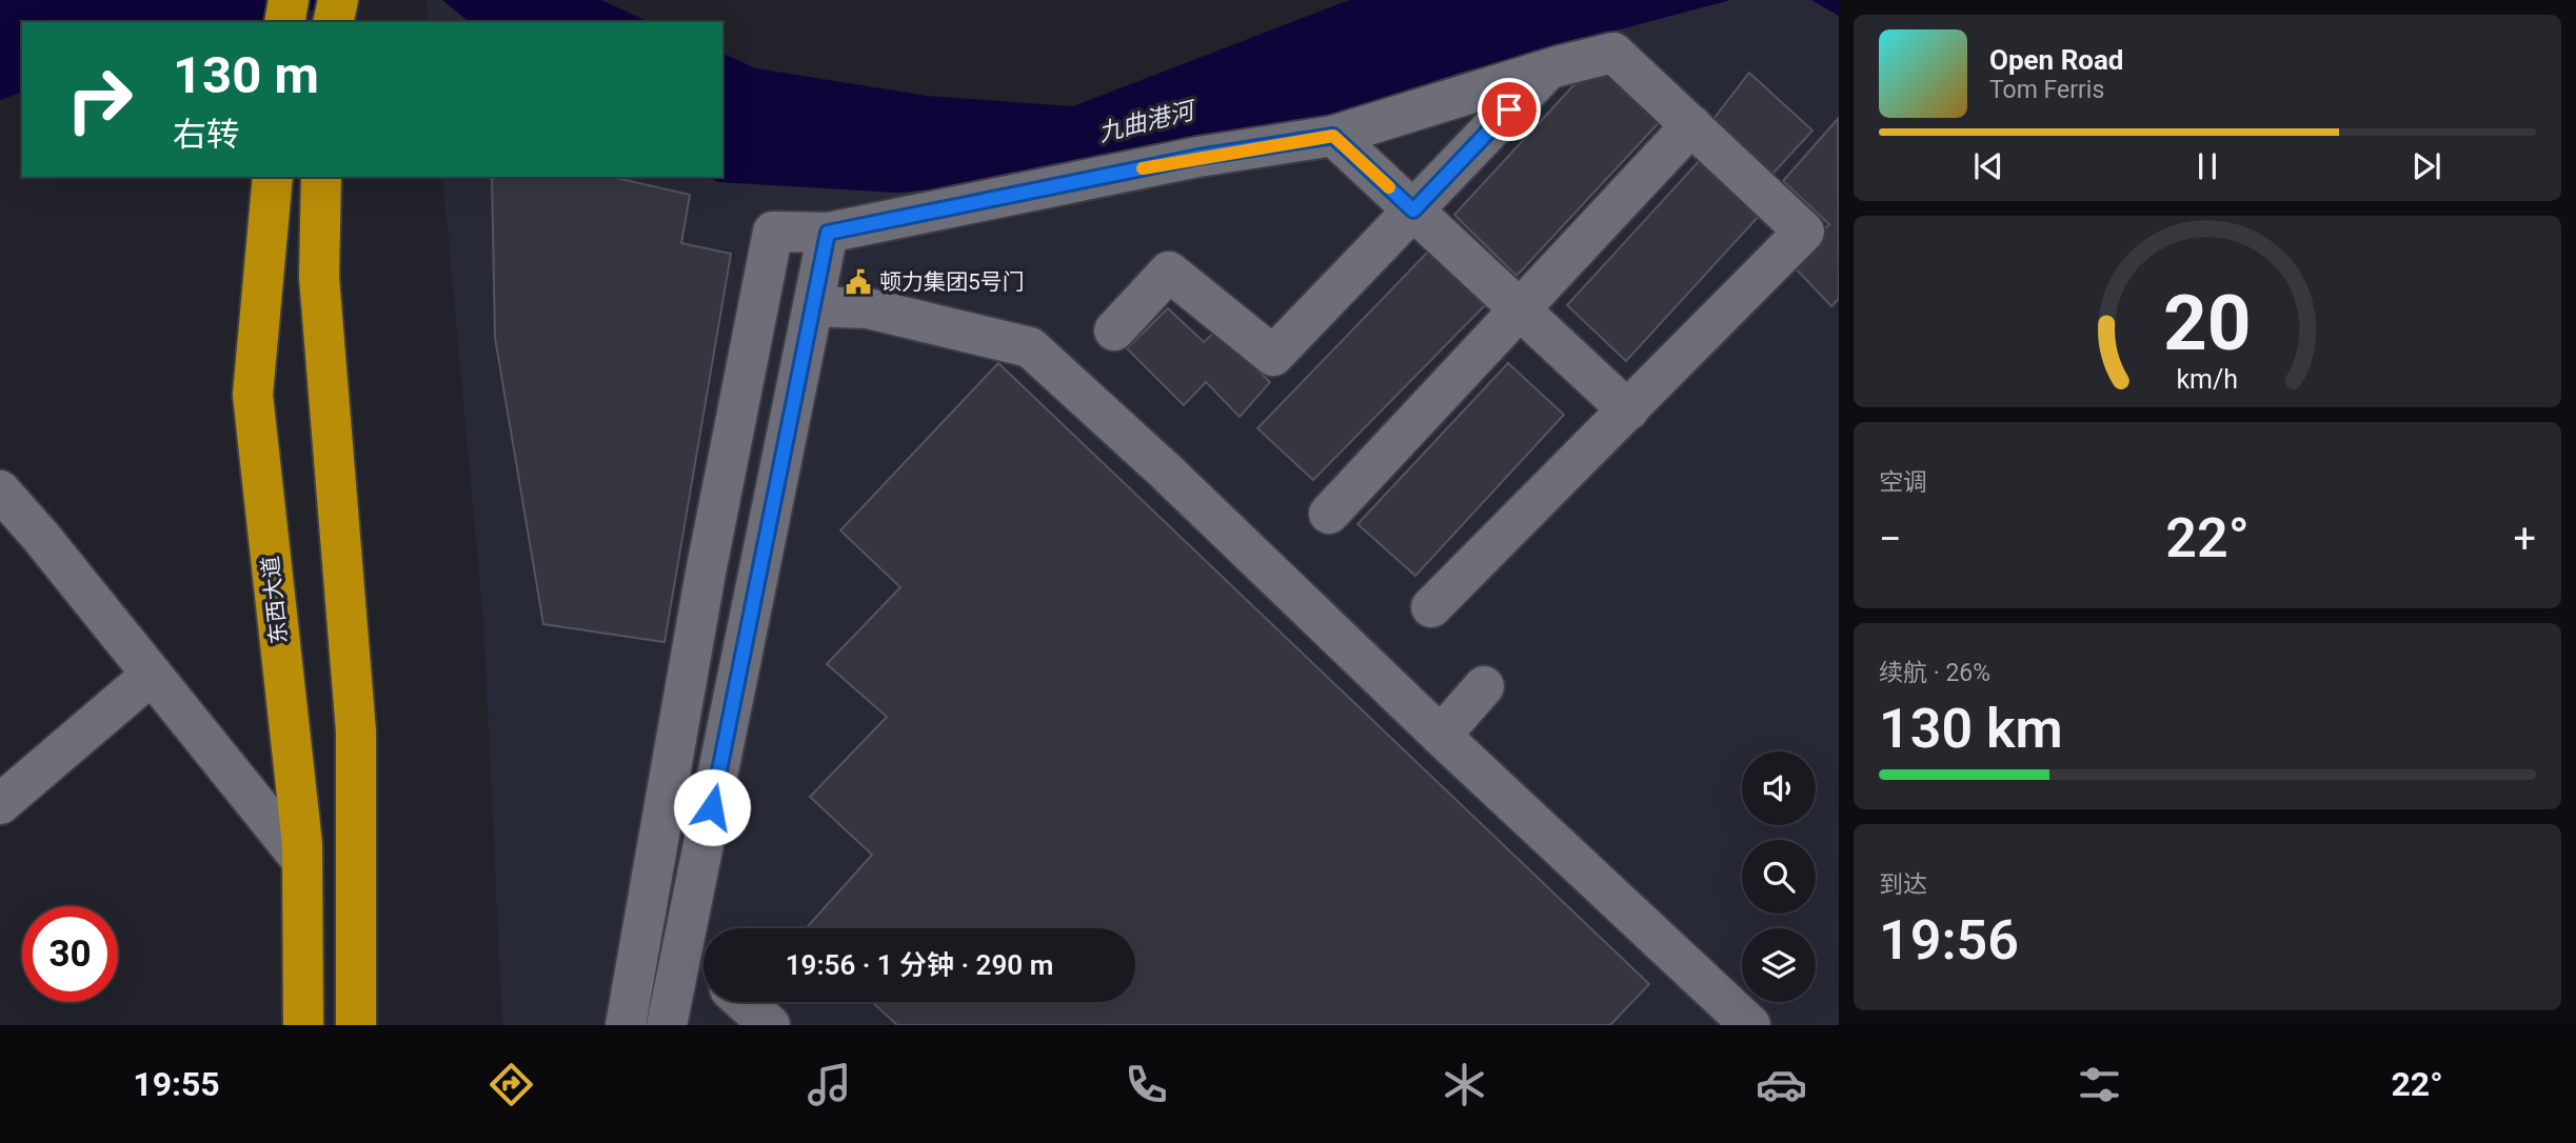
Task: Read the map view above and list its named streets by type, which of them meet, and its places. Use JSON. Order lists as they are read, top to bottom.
{
  "streets": {
    "highway": ["东西大道"]
  },
  "water": ["九曲港河"],
  "places": {
    "public building": ["顿力集团5号门"]
  },
  "page": {
    "turn": ["130 m", "右转"],
    "song": ["Open Road", "Tom Ferris"],
    "tile": [
      "空调",
      ["续航 · 26%", "130 km"],
      ["到达", "19:56"]
    ],
    "heat": ["−", "22°", "+"],
    "limit": "30",
    "trip": "19:56 · 1 分钟 · 290 m",
    "tabs": ["19:55", "22°"],
    "gauge": ["20", "km/h"]
  }
}
